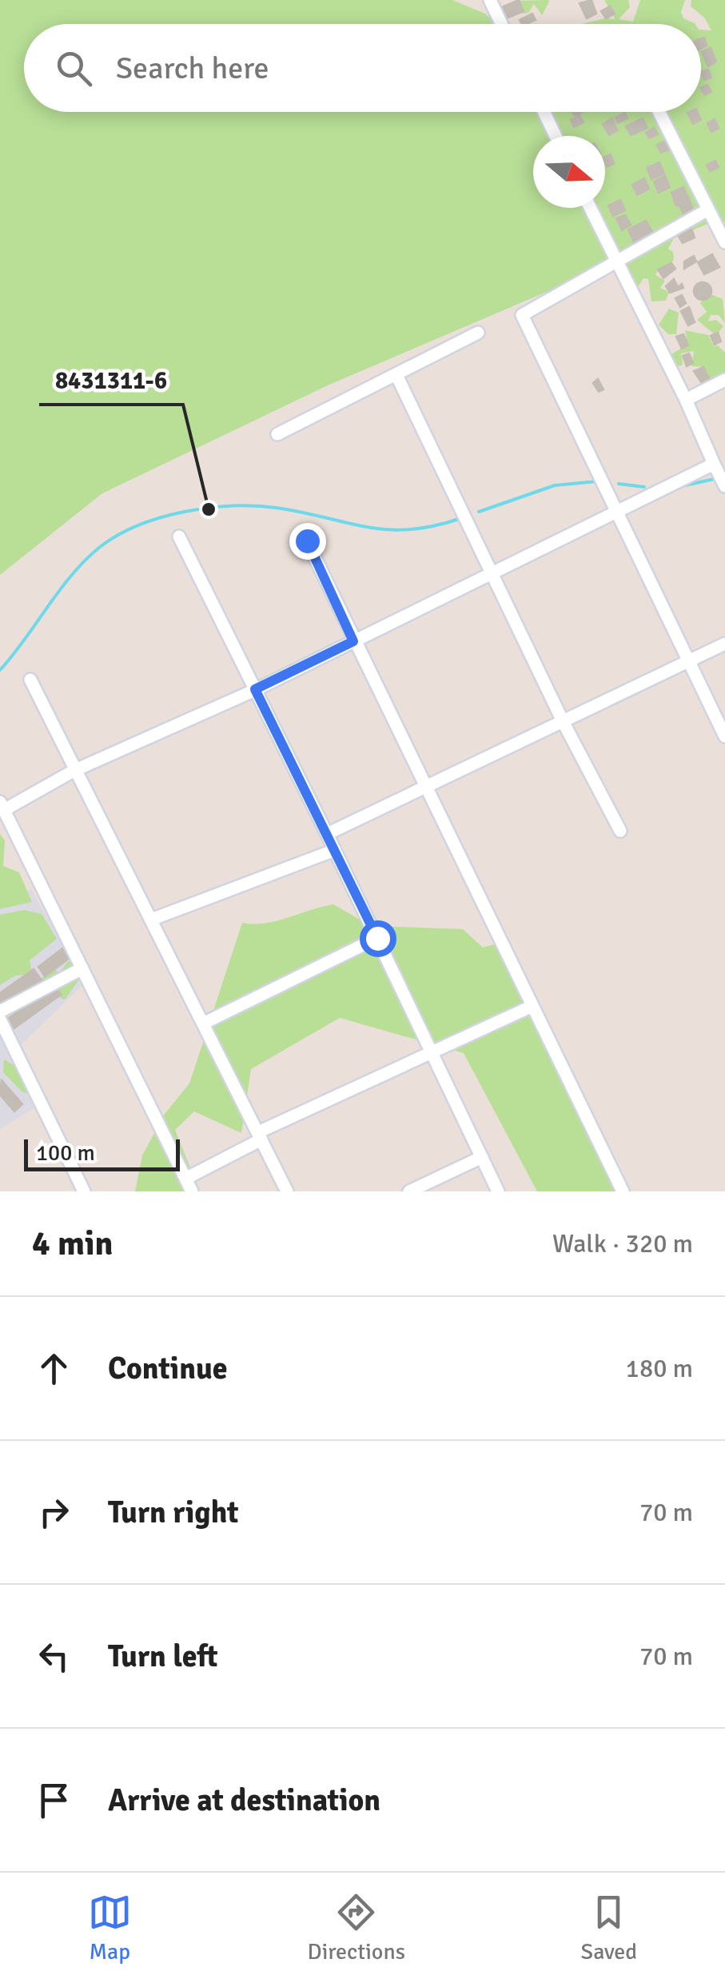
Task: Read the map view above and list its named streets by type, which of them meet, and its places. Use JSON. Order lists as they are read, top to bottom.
{
  "places": ["8431311-6"],
  "scale_bar": "100 m",
  "north": "right",
  "page": {
    "search": "Search here",
    "scale": "100 m",
    "heading": ["4 min", "Walk · 320 m"],
    "list": [
      ["Continue", "180 m"],
      ["Turn right", "70 m"],
      ["Turn left", "70 m"],
      "Arrive at destination"
    ],
    "nav": ["Map", "Directions", "Saved"]
  }
}
